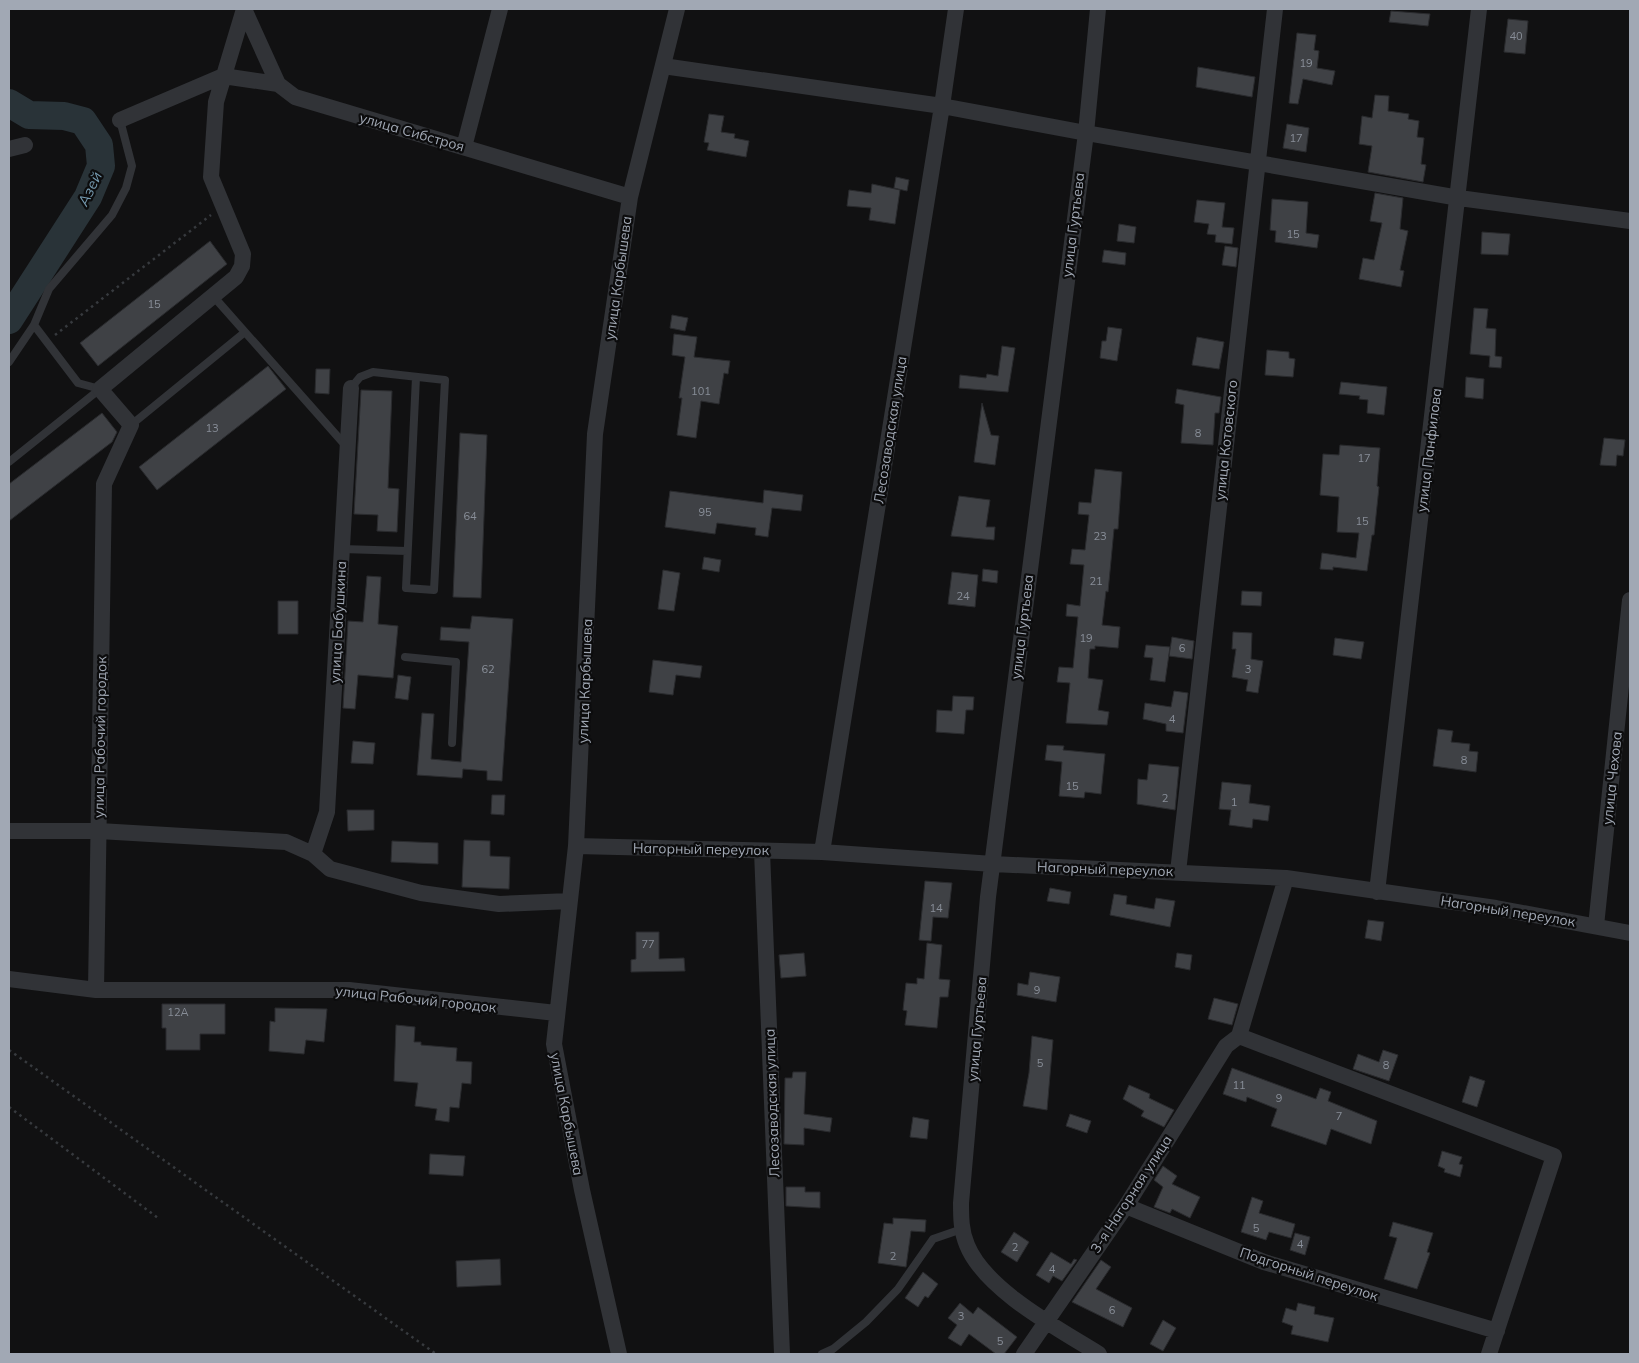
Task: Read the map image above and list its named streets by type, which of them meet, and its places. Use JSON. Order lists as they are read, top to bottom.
{
  "streets": {
    "street": [
      "улица Сибстроя",
      "улица Гуртьева",
      "улица Карбышева",
      "Лесозаводская улица",
      "улица Котовского",
      "улица Панфилова",
      "улица Бабушкина",
      "улица Рабочий городок",
      "улица Чехова",
      "Нагорный переулок",
      "3-я Нагорная улица",
      "Подгорный переулок"
    ]
  },
  "crossings": [
    ["улица Сибстроя", "улица Карбышева"],
    ["улица Гуртьева", "Нагорный переулок"],
    ["улица Гуртьева", "3-я Нагорная улица"],
    ["улица Карбышева", "улица Рабочий городок"],
    ["улица Карбышева", "Нагорный переулок"],
    ["Лесозаводская улица", "Нагорный переулок"],
    ["улица Котовского", "Нагорный переулок"],
    ["улица Панфилова", "Нагорный переулок"],
    ["улица Чехова", "Нагорный переулок"],
    ["Нагорный переулок", "3-я Нагорная улица"],
    ["3-я Нагорная улица", "Подгорный переулок"]
  ],
  "water": ["Азей"],
  "house_numbers": [
    "40",
    "19",
    "17",
    "15",
    "15",
    "101",
    "13",
    "8",
    "17",
    "95",
    "64",
    "15",
    "23",
    "21",
    "24",
    "19",
    "6",
    "62",
    "3",
    "4",
    "8",
    "15",
    "2",
    "1",
    "14",
    "77",
    "9",
    "12А",
    "5",
    "8",
    "11",
    "9",
    "7",
    "5",
    "4",
    "2",
    "2",
    "4",
    "6",
    "3",
    "5"
  ]
}
